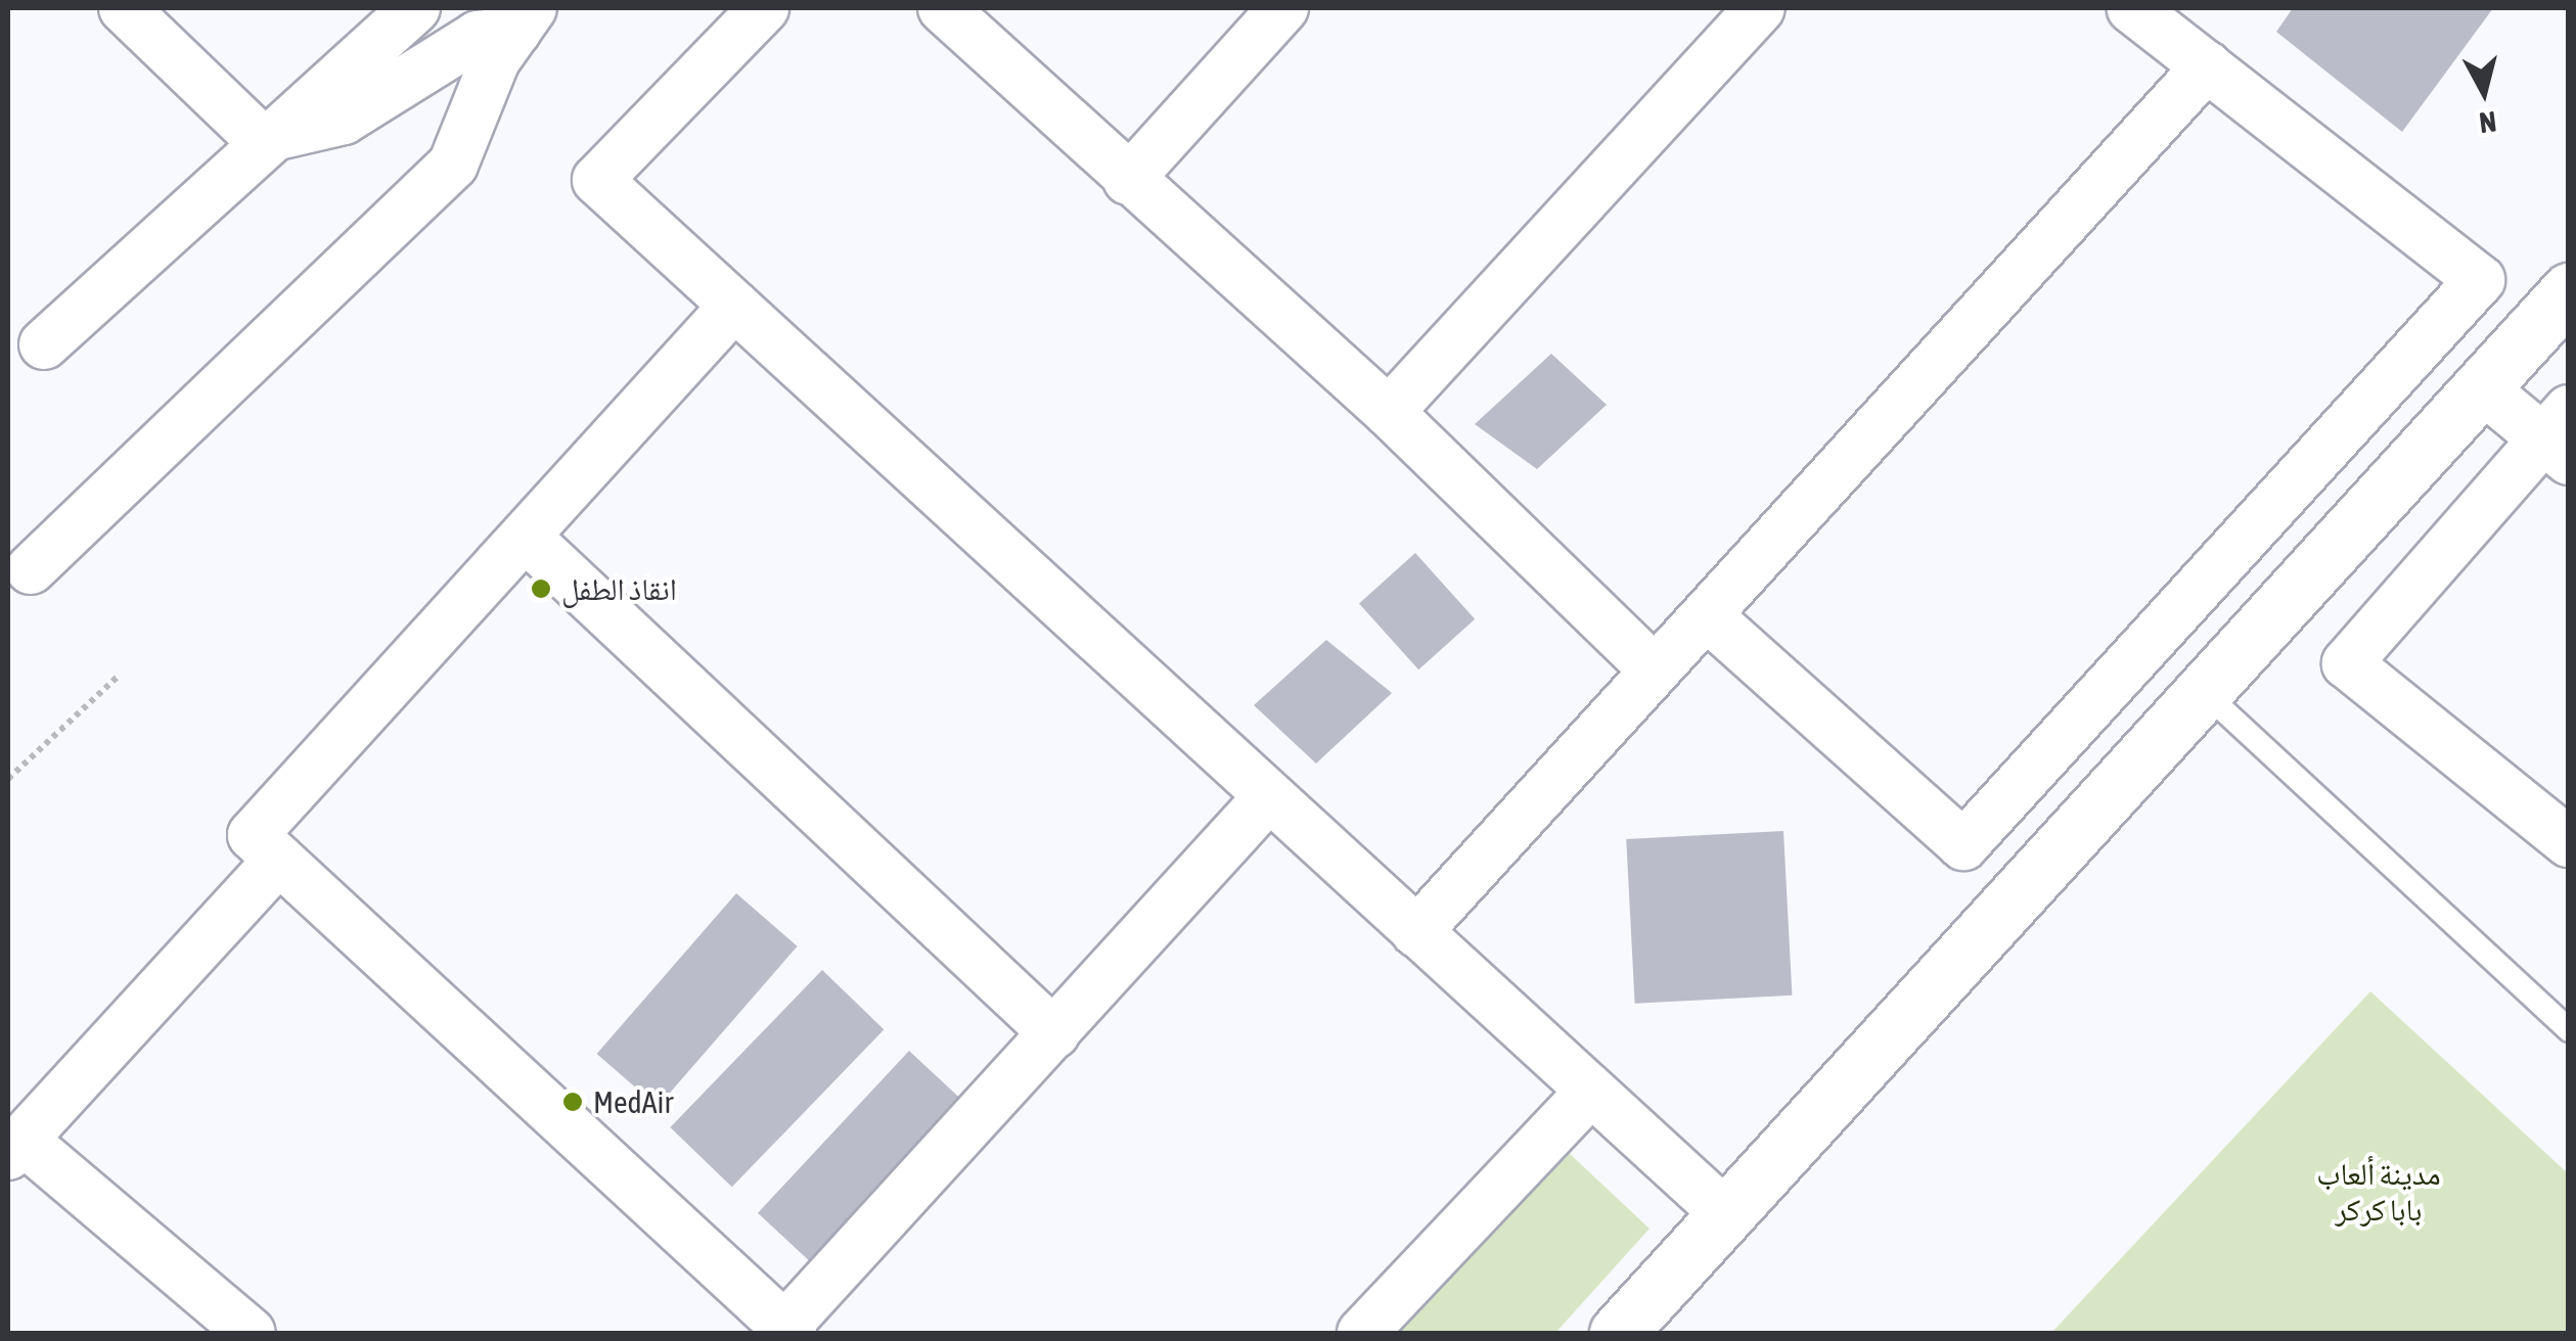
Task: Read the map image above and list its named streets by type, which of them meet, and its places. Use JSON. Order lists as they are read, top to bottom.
{
  "parks": ["مدينة ألعاب بابا كركر"],
  "places": ["انقاذ الطفل", "MedAir"],
  "north": "bottom"
}
